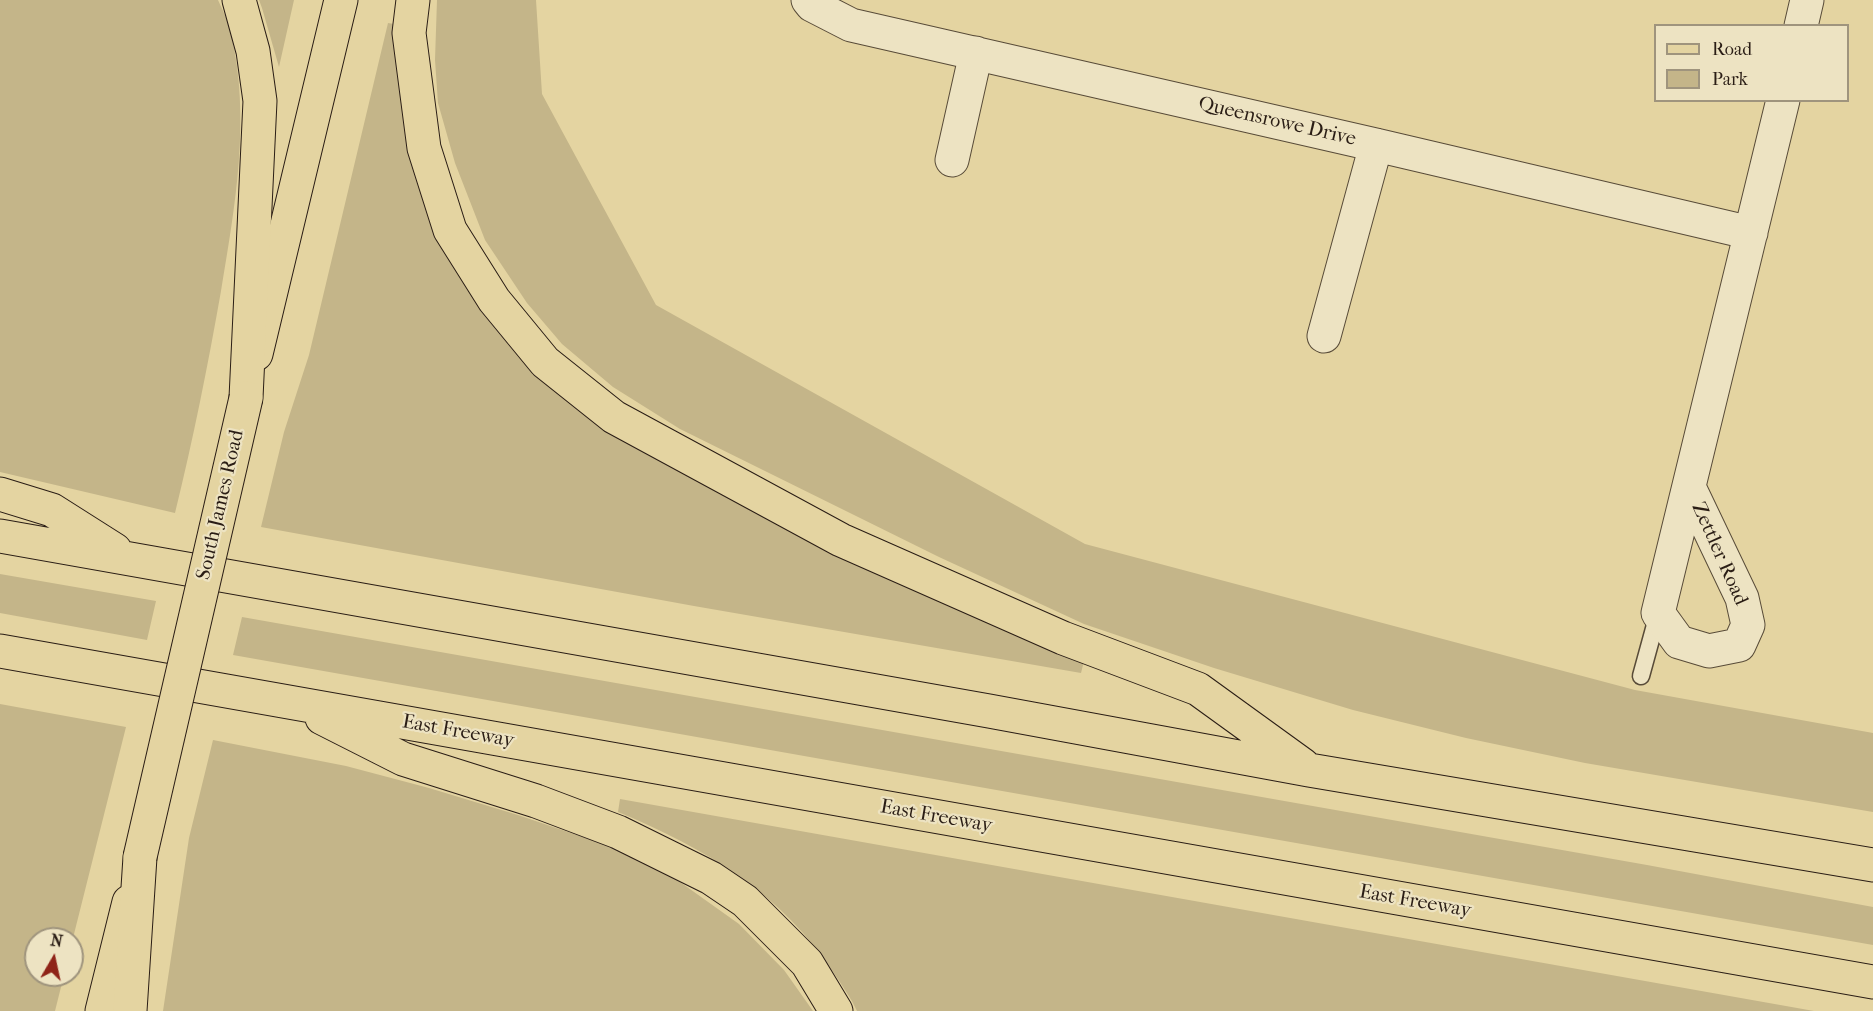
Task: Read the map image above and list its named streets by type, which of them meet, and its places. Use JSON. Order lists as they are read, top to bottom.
{
  "streets": {
    "main road": ["South James Road", "East Freeway"],
    "street": ["Queensrowe Drive", "Zettler Road"]
  },
  "crossings": [
    ["Queensrowe Drive", "Zettler Road"]
  ],
  "legend": ["Road", "Park"],
  "north": "top"
}
